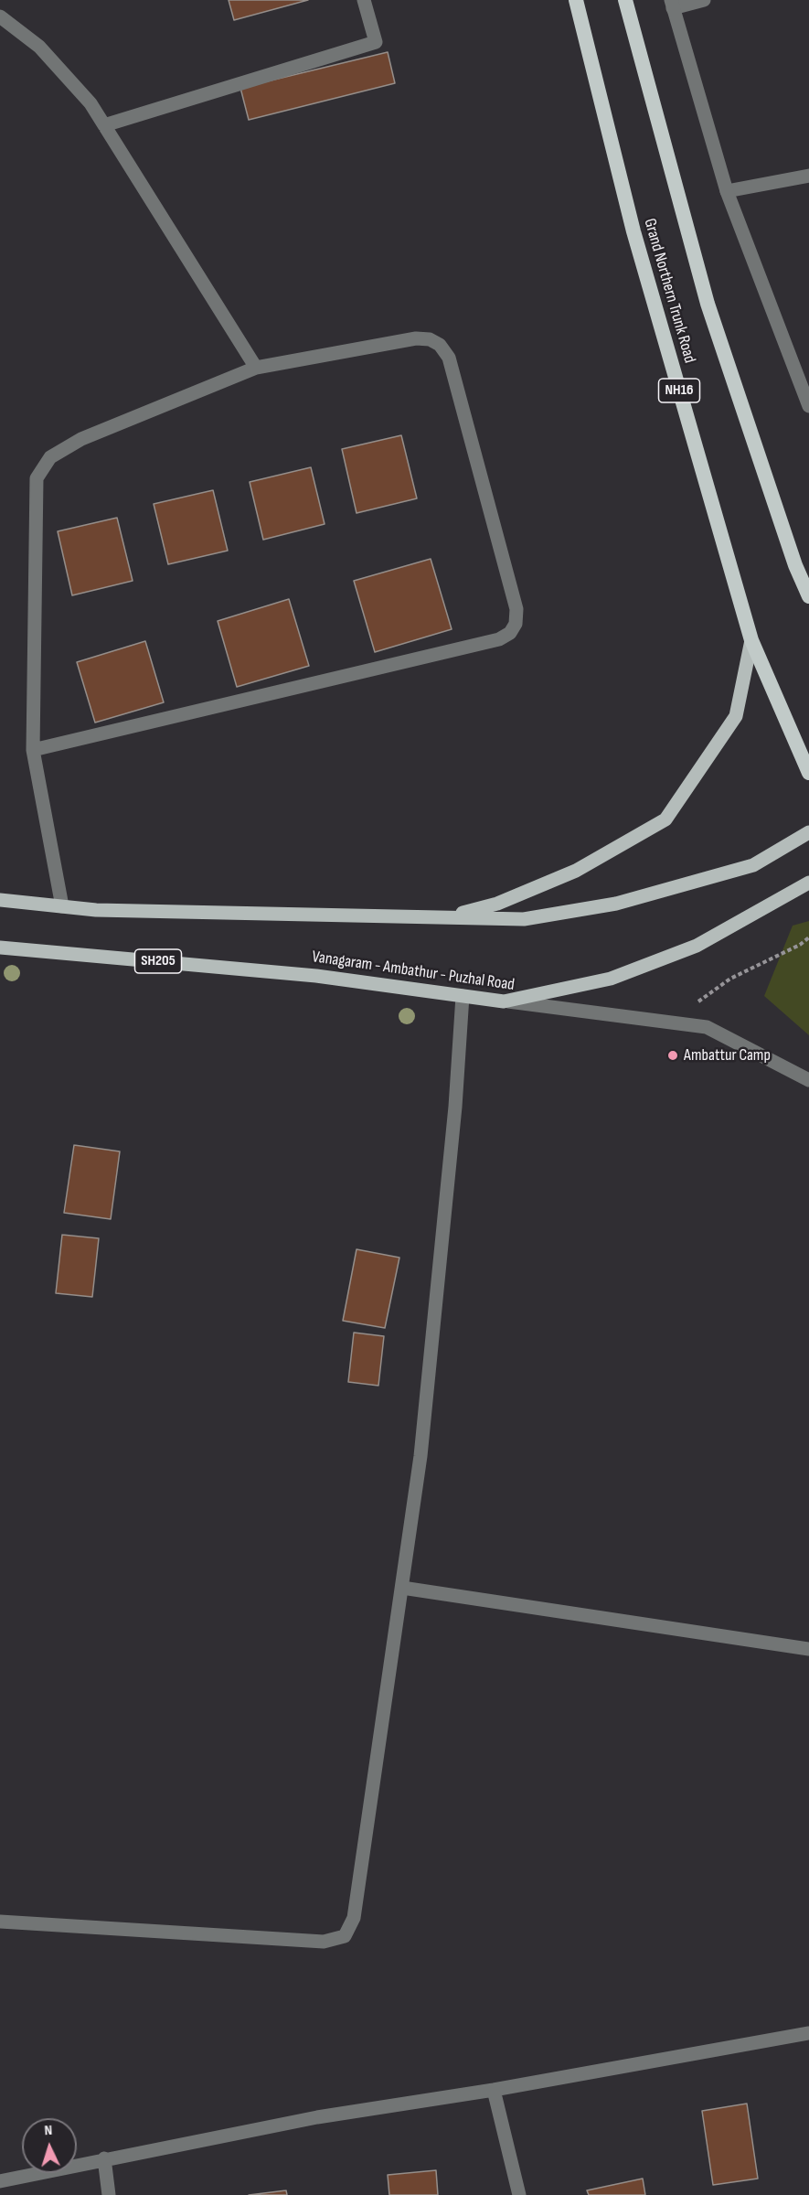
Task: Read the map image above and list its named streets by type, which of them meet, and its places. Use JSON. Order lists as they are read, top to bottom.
{
  "streets": {
    "highway": ["Grand Northern Trunk Road", "NH16"],
    "main road": ["SH205", "Vanagaram - Ambathur - Puzhal Road"]
  },
  "places": ["Ambattur Camp"],
  "north": "top"
}
